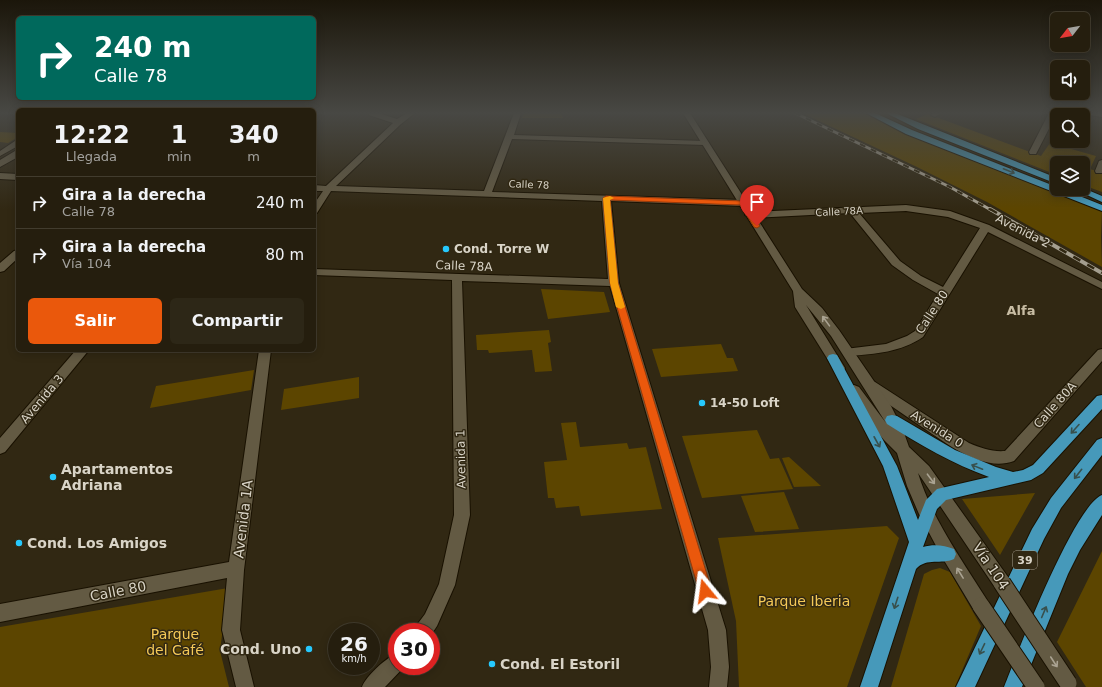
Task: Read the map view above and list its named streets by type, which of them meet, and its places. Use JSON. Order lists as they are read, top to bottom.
{
  "streets": {
    "highway": ["39"],
    "street": [
      "Calle 78",
      "Calle 78A",
      "Avenida 2",
      "Calle 80",
      "Avenida 3",
      "Calle 80A",
      "Avenida 0",
      "Avenida 1",
      "Avenida 1A",
      "Vía 104"
    ]
  },
  "crossings": [
    ["Calle 78", "Vía 104"],
    ["Calle 78A", "Avenida 2"],
    ["Calle 78A", "Avenida 1"],
    ["Calle 78A", "Vía 104"],
    ["Avenida 2", "Calle 80"],
    ["Calle 80", "Avenida 1A"],
    ["Calle 80", "Vía 104"],
    ["Calle 80A", "Avenida 0"],
    ["Avenida 0", "Vía 104"]
  ],
  "districts": ["Alfa"],
  "parks": ["Parque Iberia", "Parque del Café"],
  "places": [
    "Cond. Torre W",
    "14-50 Loft",
    "Apartamentos Adriana",
    "Cond. Los Amigos",
    "Cond. Uno",
    "Cond. El Estoril"
  ],
  "north": "bottom left",
  "page": {
    "turn": ["240 m", "Calle 78"],
    "eta": [
      "12:22",
      "Llegada",
      "1",
      "min",
      "340",
      "m"
    ],
    "list": [
      {
        "name": "Gira a la derecha",
        "note": "Calle 78",
        "value": "240 m"
      },
      {
        "name": "Gira a la derecha",
        "note": "Vía 104",
        "value": "80 m"
      }
    ],
    "buttons": ["Salir", "Compartir"],
    "speed": "26 km/h",
    "limit": "30"
  }
}
